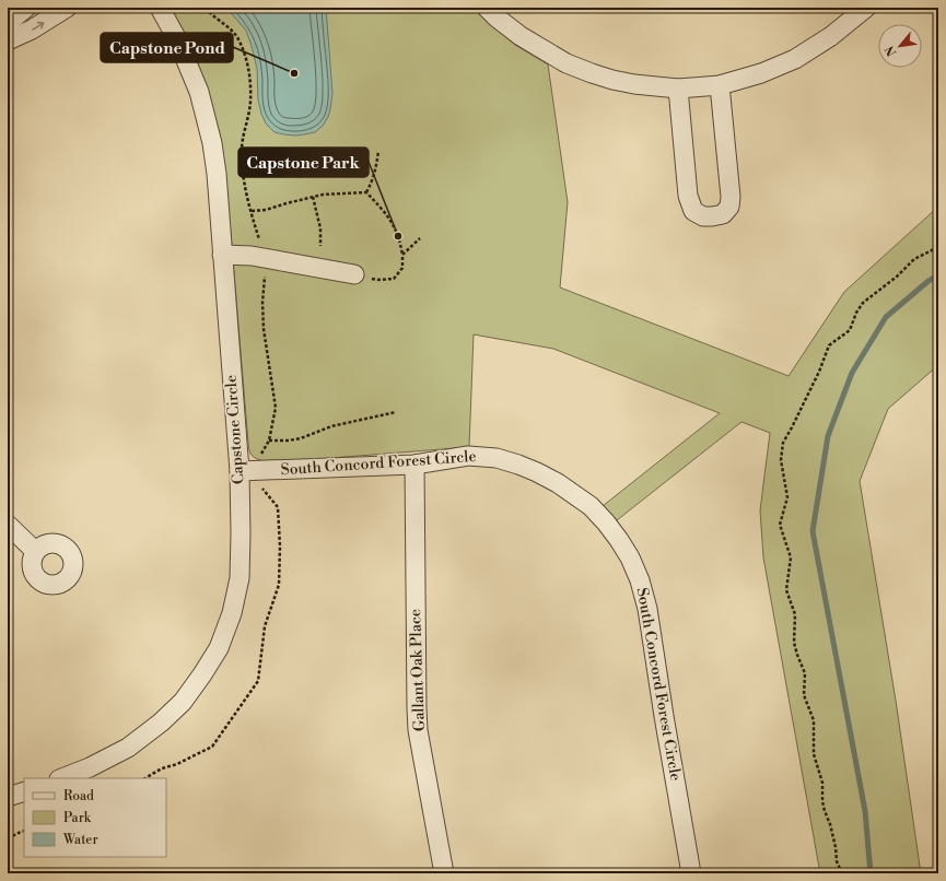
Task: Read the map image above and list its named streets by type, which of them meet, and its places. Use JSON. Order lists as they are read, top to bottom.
{
  "streets": {
    "street": ["Capstone Circle", "South Concord Forest Circle", "Gallant Oak Place"]
  },
  "crossings": [
    ["Capstone Circle", "South Concord Forest Circle"],
    ["South Concord Forest Circle", "Gallant Oak Place"]
  ],
  "places": ["Capstone Pond", "Capstone Park"],
  "legend": ["Road", "Park", "Water"],
  "north": "bottom left"
}
